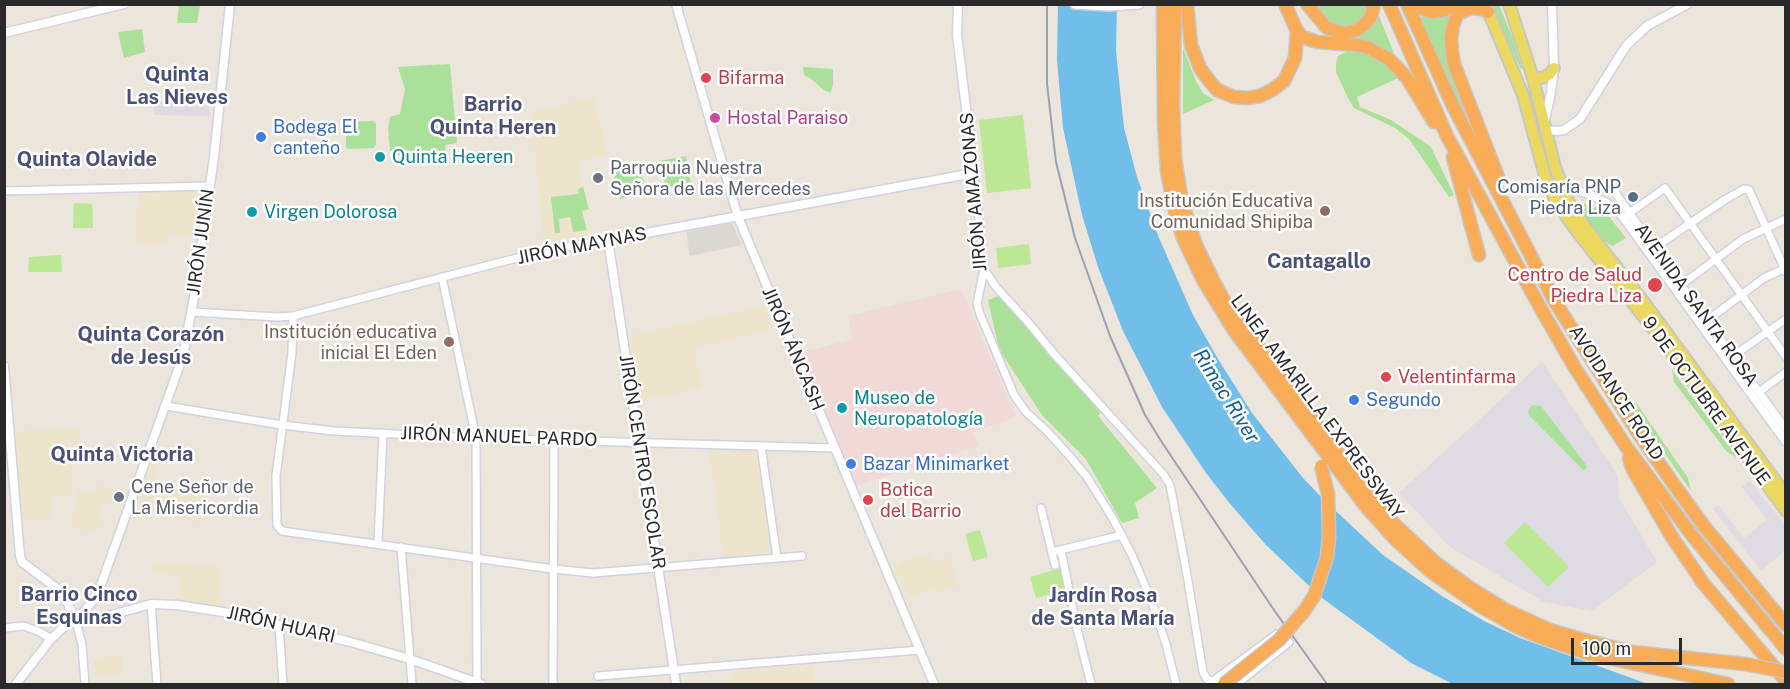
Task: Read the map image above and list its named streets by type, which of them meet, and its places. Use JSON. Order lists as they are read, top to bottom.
{
  "streets": {
    "highway": ["AVOIDANCE ROAD", "LINEA AMARILLA EXPRESSWAY"],
    "main road": ["9 DE OCTUBRE AVENUE"],
    "street": [
      "JIRÓN AMAZONAS",
      "JIRÓN JUNÍN",
      "JIRÓN MAYNAS",
      "AVENIDA SANTA ROSA",
      "JIRÓN ÁNCASH",
      "JIRÓN MANUEL PARDO",
      "JIRÓN CENTRO ESCOLAR",
      "JIRÓN HUARI"
    ]
  },
  "crossings": [
    ["JIRÓN AMAZONAS", "JIRÓN MAYNAS"],
    ["JIRÓN JUNÍN", "JIRÓN MAYNAS"],
    ["JIRÓN JUNÍN", "JIRÓN MANUEL PARDO"],
    ["JIRÓN JUNÍN", "JIRÓN HUARI"],
    ["JIRÓN MAYNAS", "JIRÓN ÁNCASH"],
    ["JIRÓN MAYNAS", "JIRÓN CENTRO ESCOLAR"],
    ["AVENIDA SANTA ROSA", "9 DE OCTUBRE AVENUE"],
    ["JIRÓN ÁNCASH", "JIRÓN MANUEL PARDO"],
    ["JIRÓN MANUEL PARDO", "JIRÓN CENTRO ESCOLAR"]
  ],
  "districts": [
    "Quinta Las Nieves",
    "Barrio Quinta Heren",
    "Quinta Olavide",
    "Cantagallo",
    "Quinta Corazón de Jesús",
    "Quinta Victoria",
    "Barrio Cinco Esquinas",
    "Jardín Rosa de Santa María"
  ],
  "water": ["Rimac River"],
  "places": [
    "Bifarma",
    "Hostal Paraiso",
    "Bodega El canteño",
    "Quinta Heeren",
    "Parroquia Nuestra Señora de las Mercedes",
    "Comisaría PNP Piedra Liza",
    "Institución Educativa Comunidad Shipiba",
    "Virgen Dolorosa",
    "Centro de Salud Piedra Liza",
    "Institución educativa inicial El Eden",
    "Velentinfarma",
    "Segundo",
    "Museo de Neuropatología",
    "Bazar Minimarket",
    "Cene Señor de La Misericordia",
    "Botica del Barrio"
  ],
  "scale_bar": "100 m"
}
